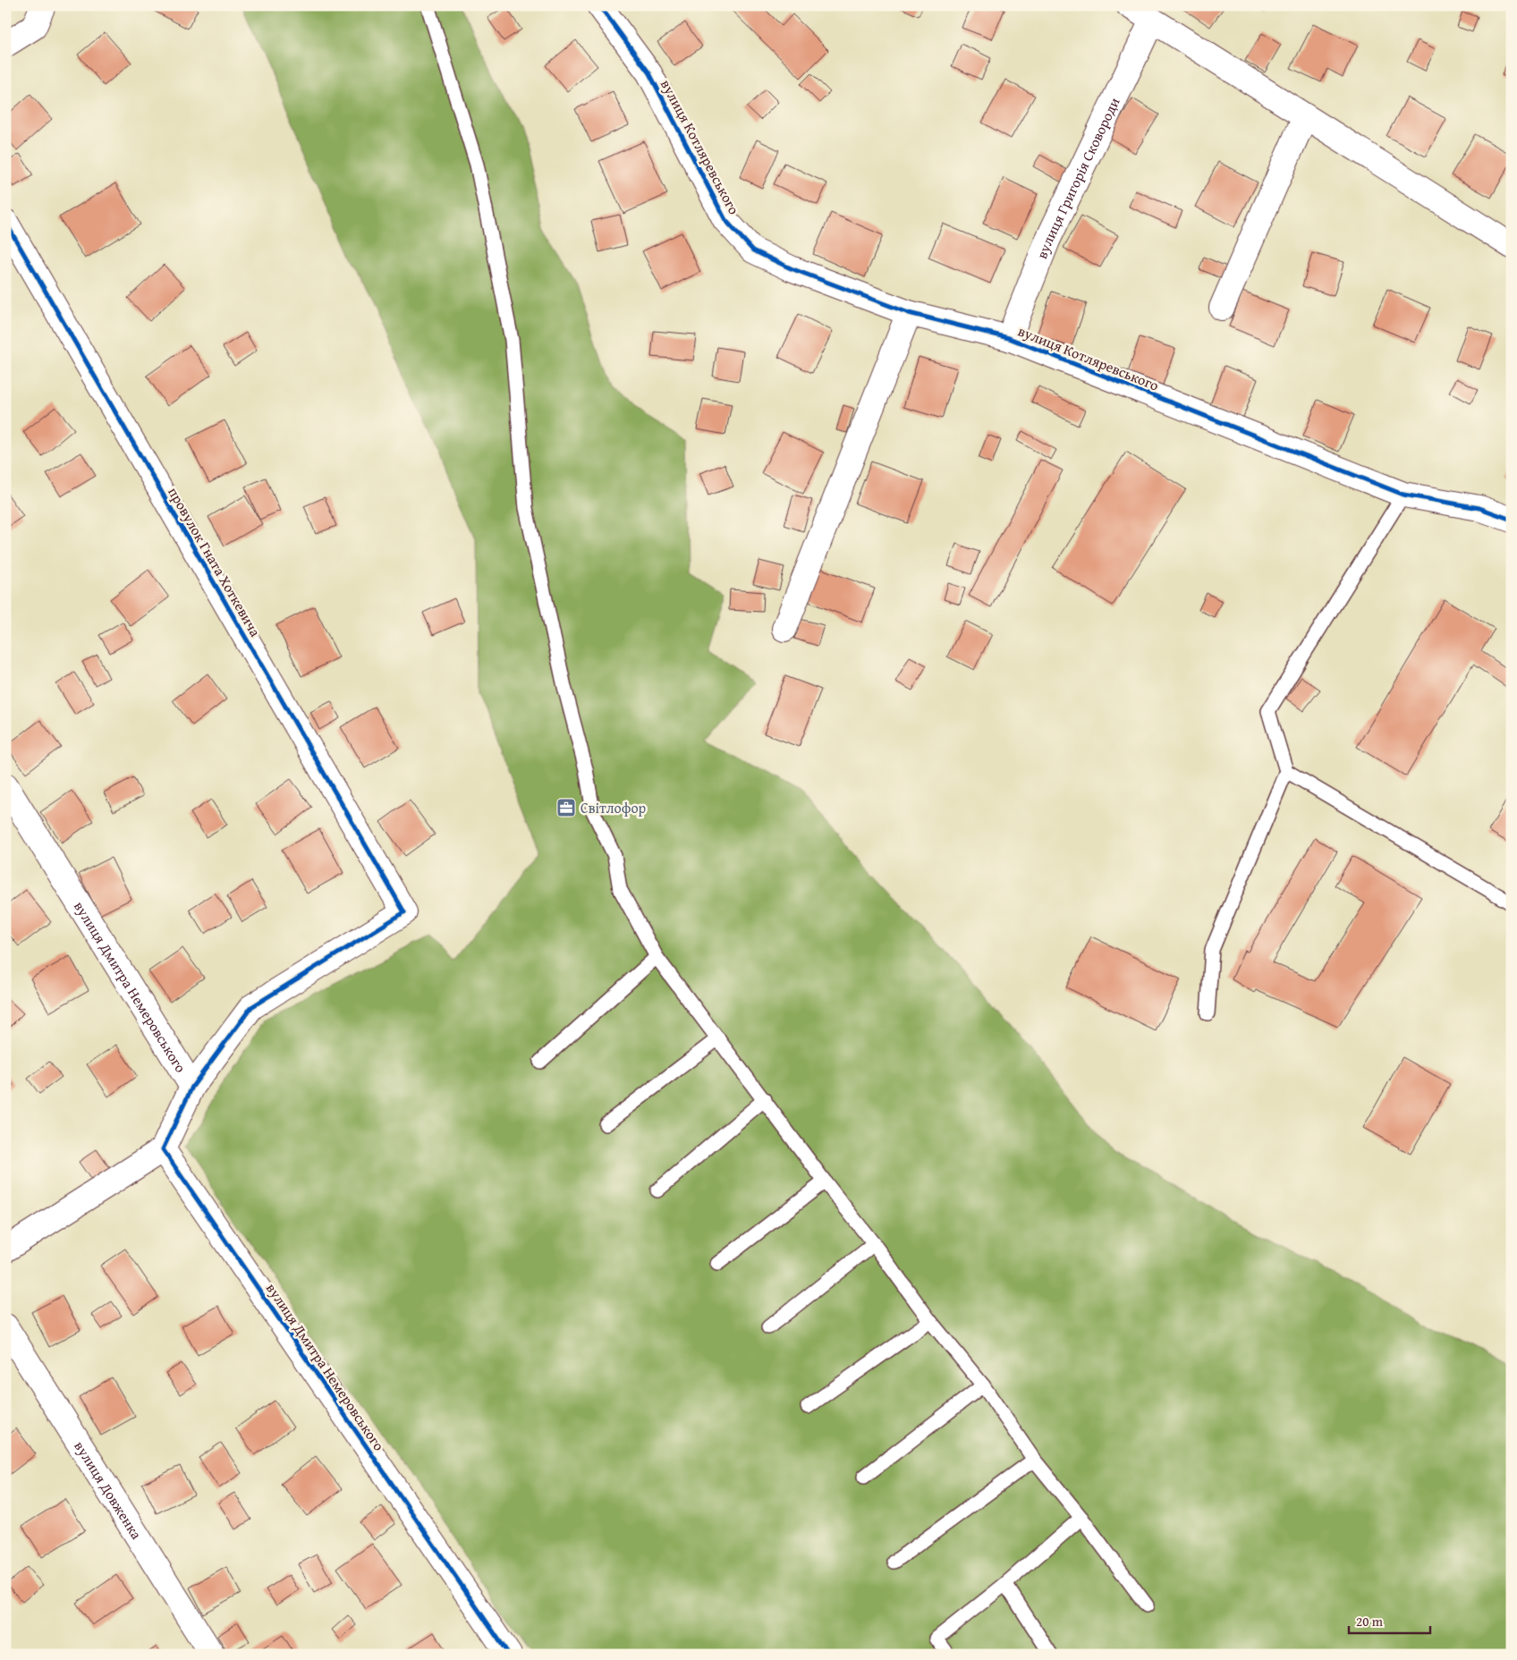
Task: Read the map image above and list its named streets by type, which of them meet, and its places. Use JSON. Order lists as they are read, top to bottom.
{
  "streets": {
    "street": [
      "вулиця Котляревського",
      "вулиця Григорія Сковороди",
      "провулок Гната Хоткевича",
      "вулиця Дмитра Немеровського",
      "вулиця Довженка"
    ]
  },
  "crossings": [
    ["вулиця Котляревського", "вулиця Григорія Сковороди"],
    ["провулок Гната Хоткевича", "вулиця Дмитра Немеровського"]
  ],
  "places": {
    "office": ["Світлофор"]
  },
  "scale_bar": "20 m"
}
